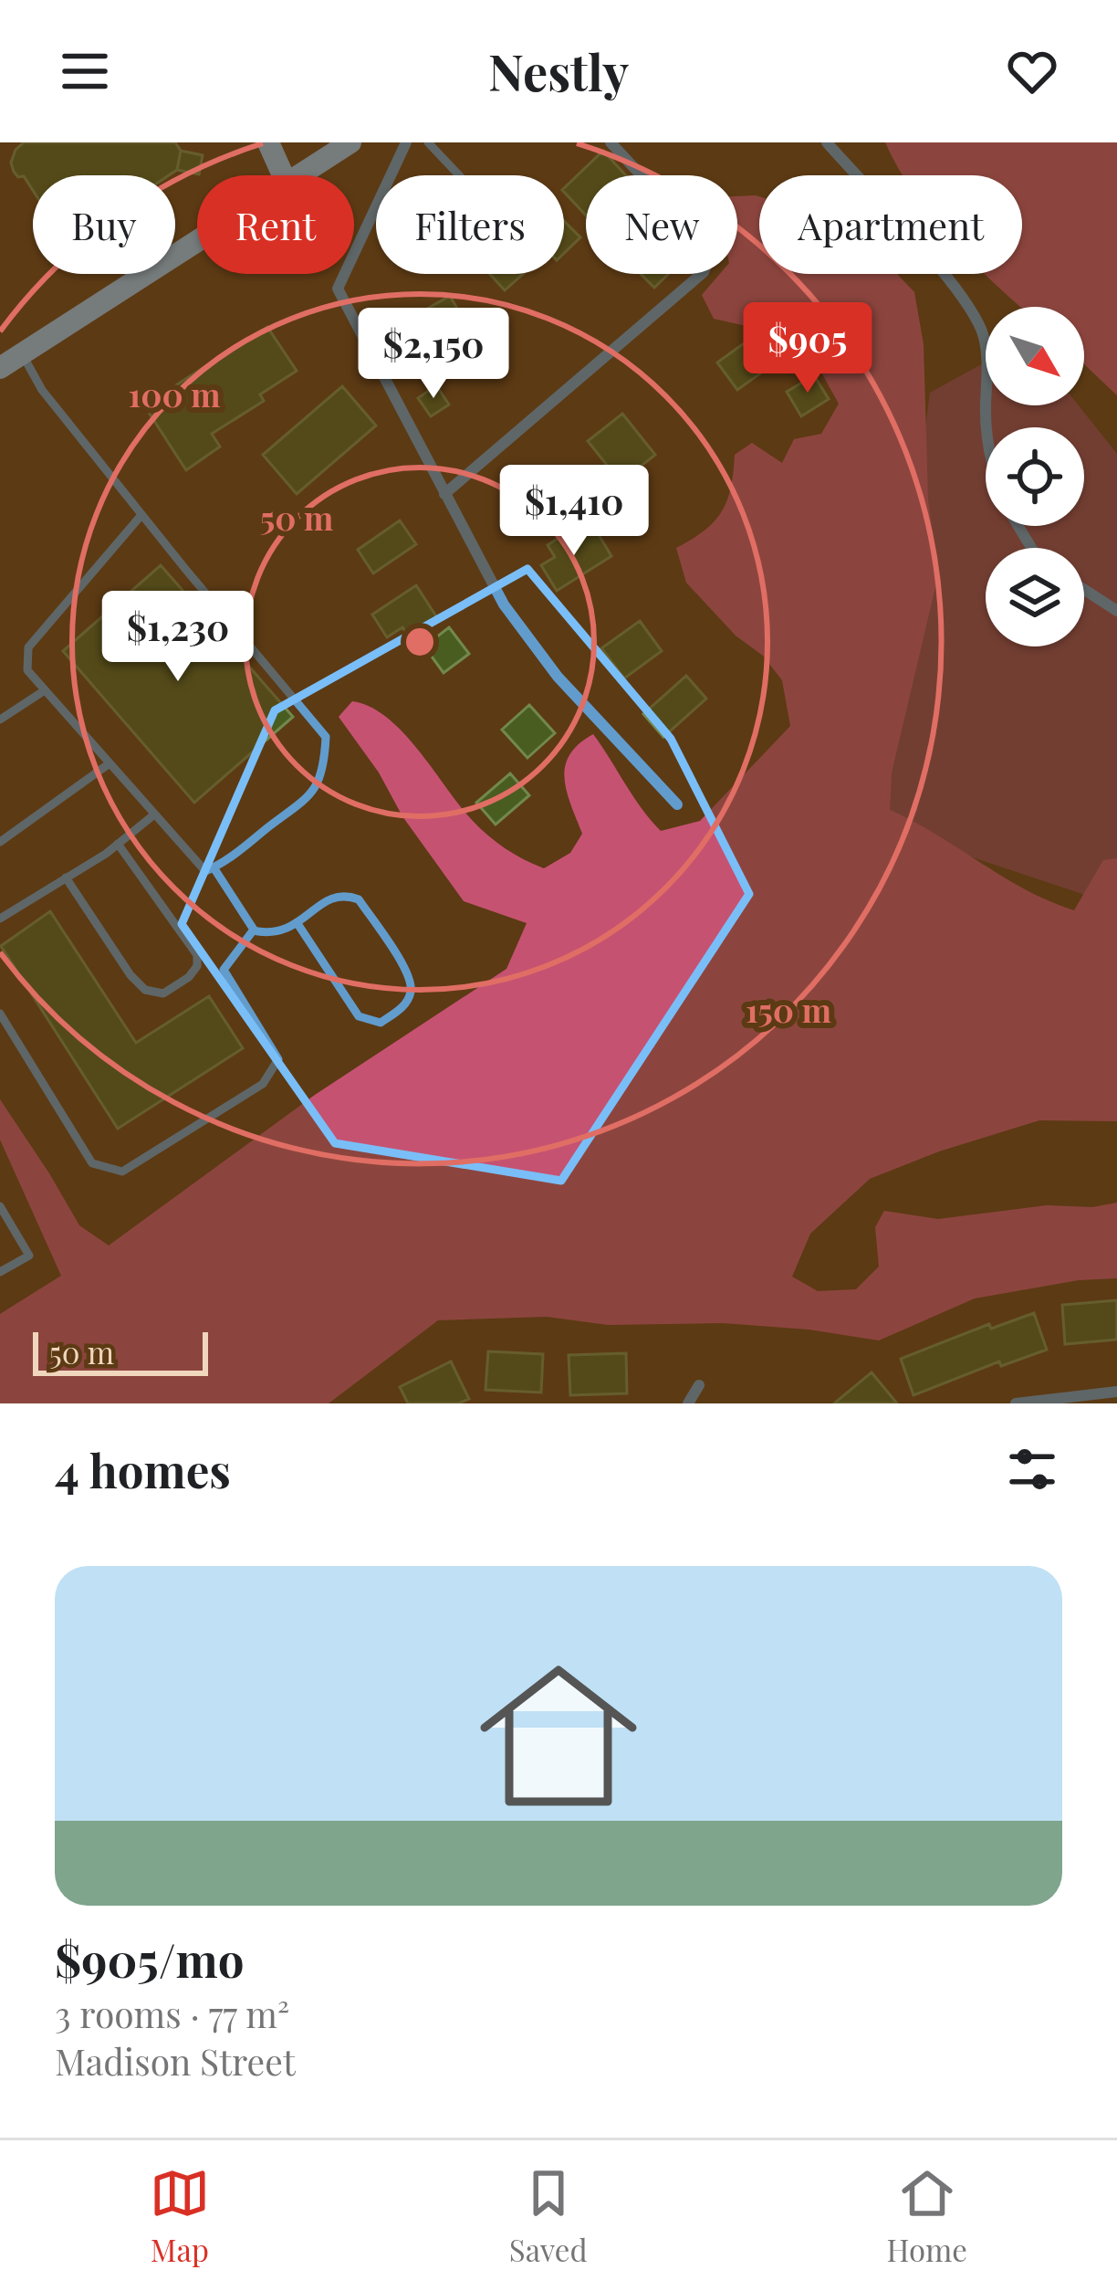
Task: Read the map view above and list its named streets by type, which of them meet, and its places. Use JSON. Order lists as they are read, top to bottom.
{
  "scale_bar": "50 m",
  "north": "bottom right",
  "page": {
    "header": "Nestly",
    "chip": [
      "Buy",
      "Rent",
      "Filters",
      "New",
      "Apartment"
    ],
    "price": [
      "$905",
      "$2,150",
      "$1,410",
      "$1,230"
    ],
    "scale": "50 m",
    "heading": "4 homes",
    "list": [
      {
        "name": "$905/mo",
        "note": "3 rooms · 77 m² · Madison Street"
      }
    ],
    "tabs": ["Map", "Saved", "Home"]
  },
  "rings": ["100 m", "50 m", "150 m"]
}
